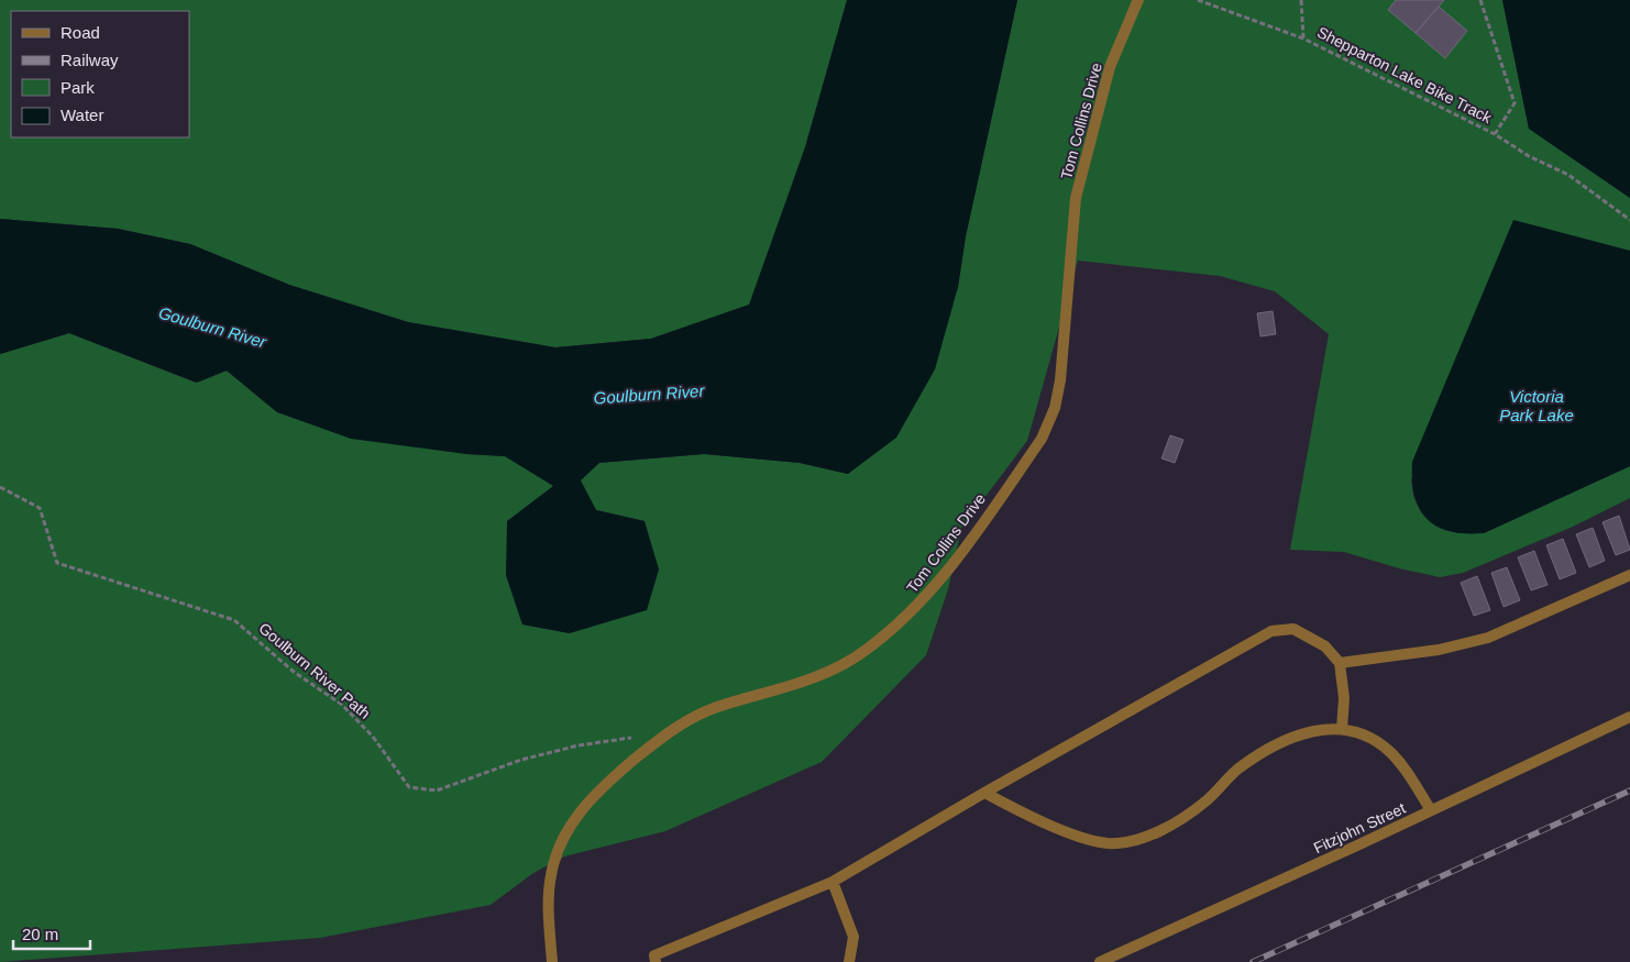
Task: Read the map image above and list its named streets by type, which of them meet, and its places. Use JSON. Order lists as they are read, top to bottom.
{
  "streets": {
    "lane": ["Tom Collins Drive", "Fitzjohn Street"],
    "path": ["Shepparton Lake Bike Track", "Goulburn River Path"]
  },
  "crossings": [
    ["Tom Collins Drive", "Goulburn River Path"]
  ],
  "water": ["Goulburn River", "Victoria Park Lake"],
  "legend": [
    "Road",
    "Railway",
    "Park",
    "Water"
  ],
  "scale_bar": "20 m"
}
